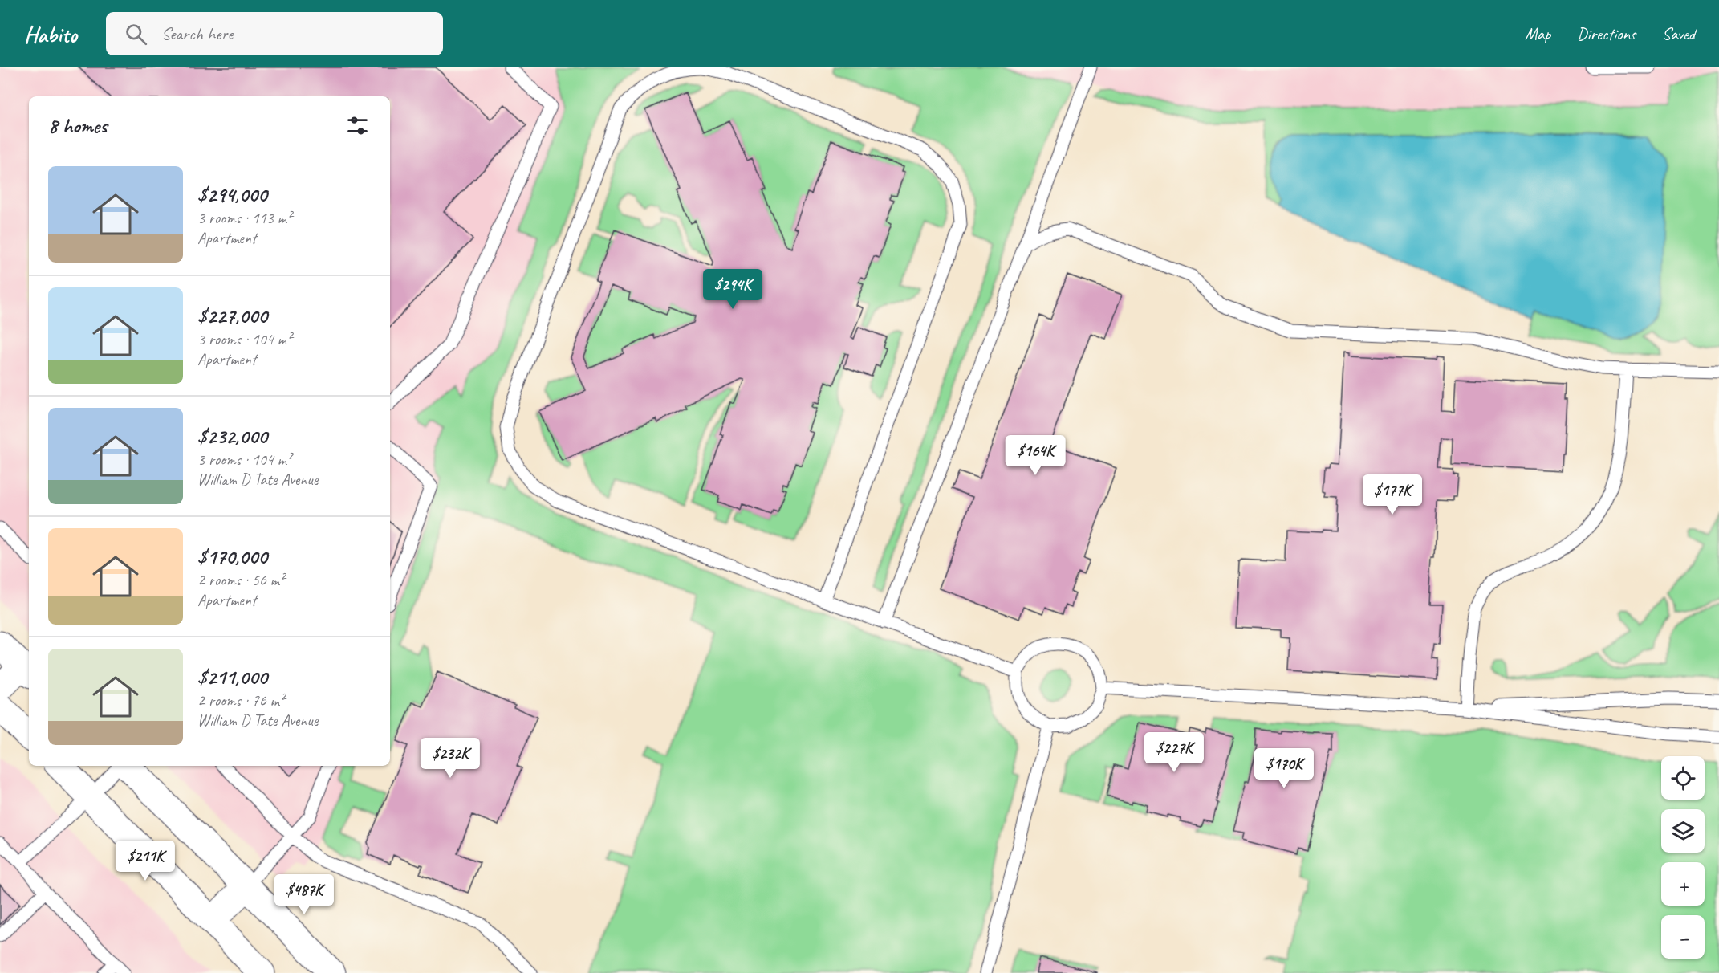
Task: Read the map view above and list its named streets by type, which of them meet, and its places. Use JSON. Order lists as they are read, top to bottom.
{
  "page": {
    "header": "Habito",
    "search": "Search here",
    "nav": ["Map", "Directions", "Saved"],
    "heading": "8 homes",
    "list": [
      {
        "name": "$294,000",
        "note": "3 rooms · 113 m² · Apartment"
      },
      {
        "name": "$227,000",
        "note": "3 rooms · 104 m² · Apartment"
      },
      {
        "name": "$232,000",
        "note": "3 rooms · 104 m² · William D Tate Avenue"
      },
      {
        "name": "$170,000",
        "note": "2 rooms · 56 m² · Apartment"
      },
      {
        "name": "$211,000",
        "note": "2 rooms · 76 m² · William D Tate Avenue"
      }
    ],
    "price": [
      "$294K",
      "$164K",
      "$177K",
      "$227K",
      "$232K",
      "$170K",
      "$211K",
      "$487K"
    ],
    "map_buttons": ["+", "−"]
  }
}
